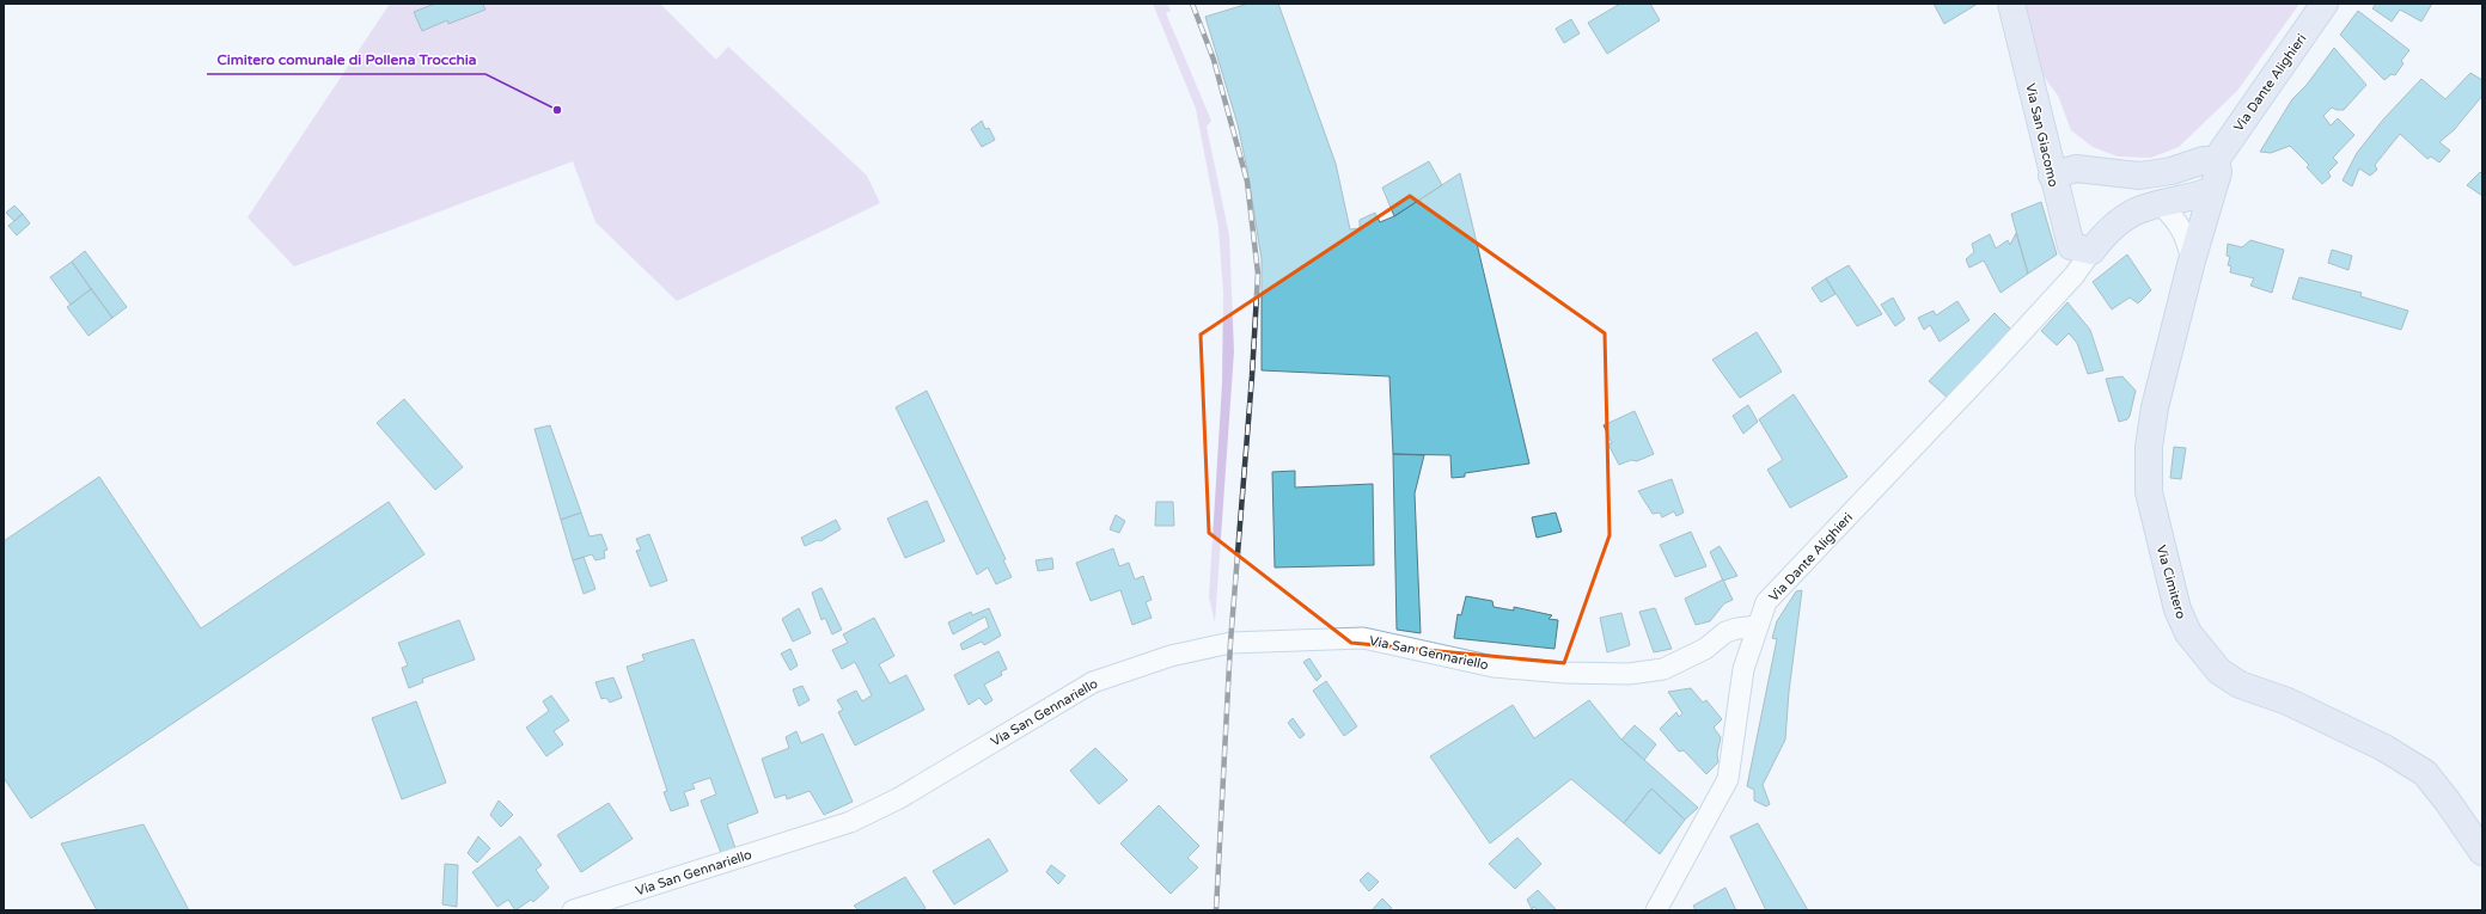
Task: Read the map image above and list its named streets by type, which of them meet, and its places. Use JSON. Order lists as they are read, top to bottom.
{
  "streets": {
    "street": [
      "Via Dante Alighieri",
      "Via San Giacomo",
      "Via Cimitero",
      "Via San Gennariello"
    ]
  },
  "crossings": [
    ["Via Dante Alighieri", "Via San Giacomo"],
    ["Via Dante Alighieri", "Via San Gennariello"]
  ],
  "places": ["Cimitero comunale di Pollena Trocchia"]
}
